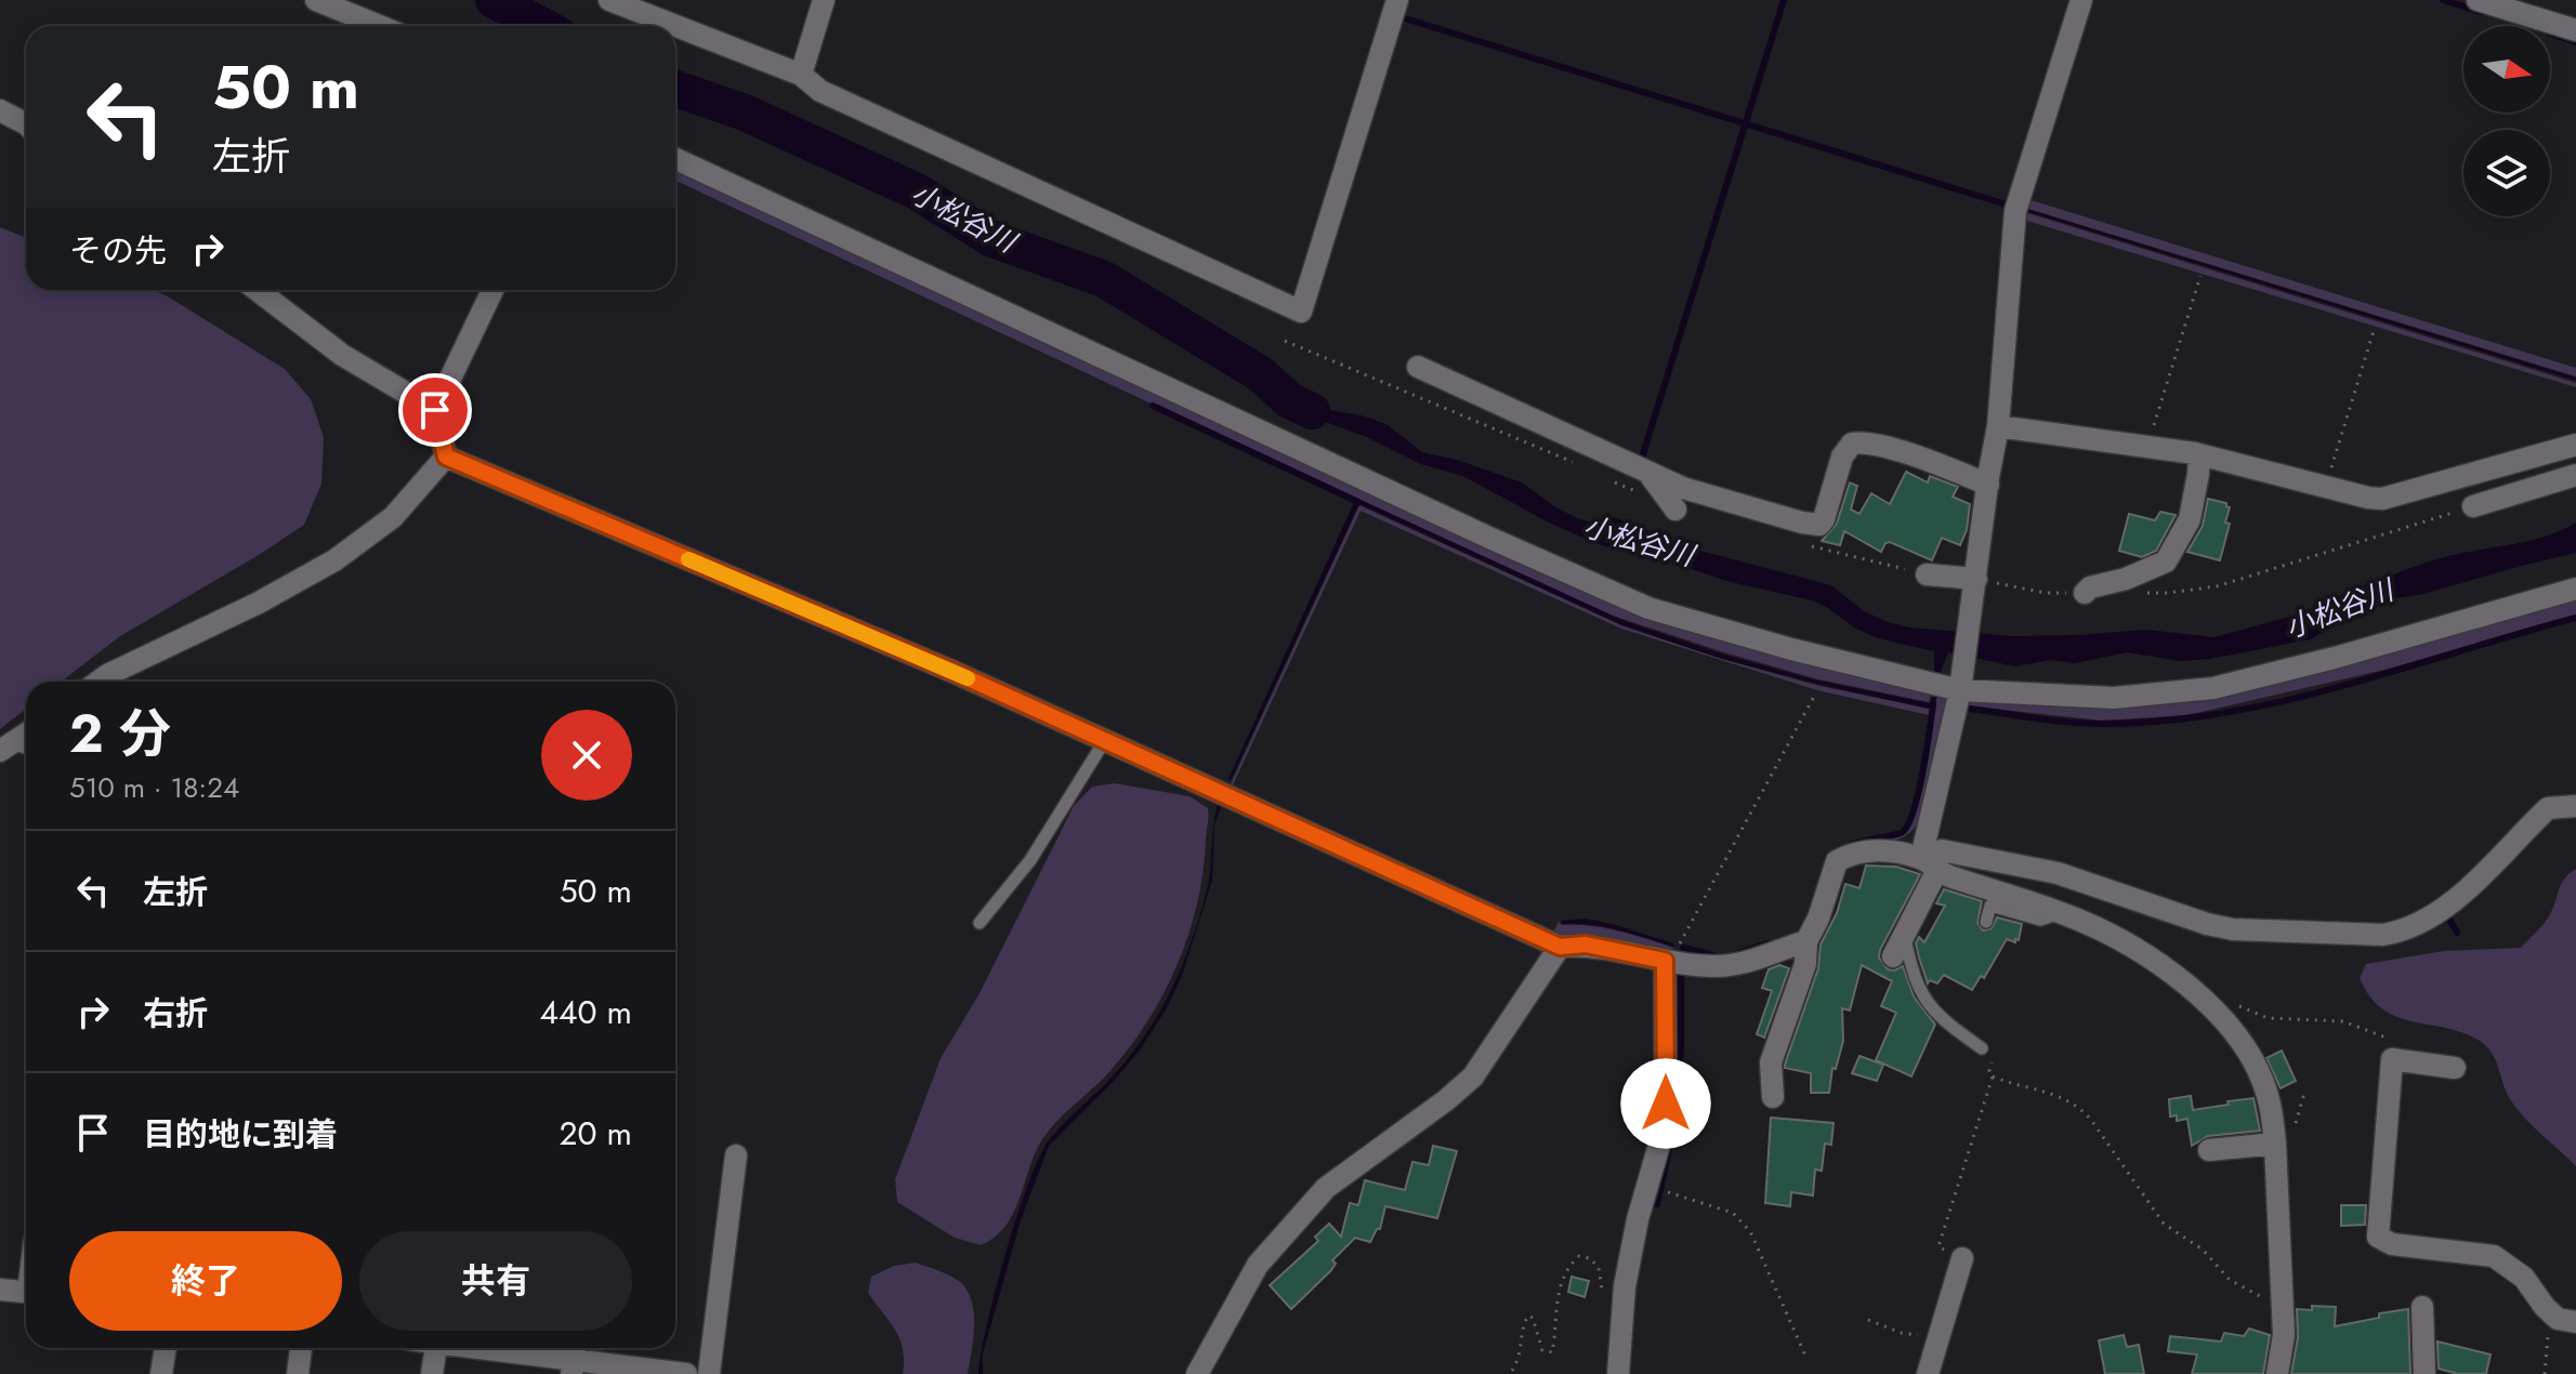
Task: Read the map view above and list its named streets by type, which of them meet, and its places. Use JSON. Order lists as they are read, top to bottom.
{
  "water": ["小松谷川"],
  "north": "right",
  "page": {
    "turn": ["50 m", "左折"],
    "then": "その先",
    "heading": ["2 分", "510 m · 18:24"],
    "list": [
      {
        "name": "左折",
        "value": "50 m"
      },
      {
        "name": "右折",
        "value": "440 m"
      },
      {
        "name": "目的地に到着",
        "value": "20 m"
      }
    ],
    "buttons": ["終了", "共有"]
  }
}
